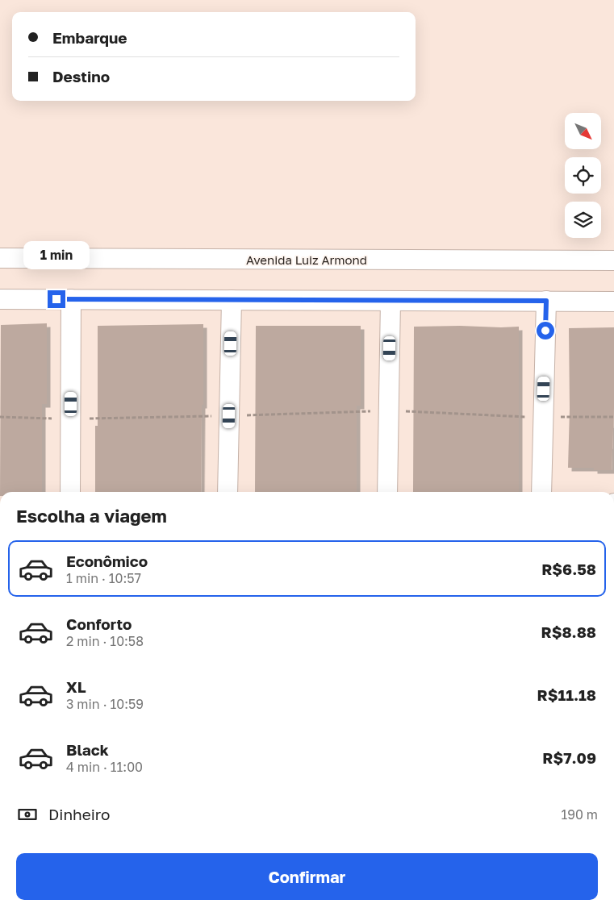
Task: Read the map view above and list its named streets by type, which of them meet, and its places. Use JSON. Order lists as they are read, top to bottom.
{
  "streets": {
    "street": ["Avenida Luiz Armond"]
  },
  "north": "bottom right",
  "page": {
    "banner": ["Embarque", "Destino"],
    "bubble": "1 min",
    "heading": "Escolha a viagem",
    "list": [
      {
        "name": "Econômico",
        "note": "1 min · 10:57",
        "value": "R$6.58"
      },
      {
        "name": "Conforto",
        "note": "2 min · 10:58",
        "value": "R$8.88"
      },
      {
        "name": "XL",
        "note": "3 min · 10:59",
        "value": "R$11.18"
      },
      {
        "name": "Black",
        "note": "4 min · 11:00",
        "value": "R$7.09"
      }
    ],
    "pay": ["Dinheiro", "190 m"],
    "buttons": "Confirmar"
  }
}
